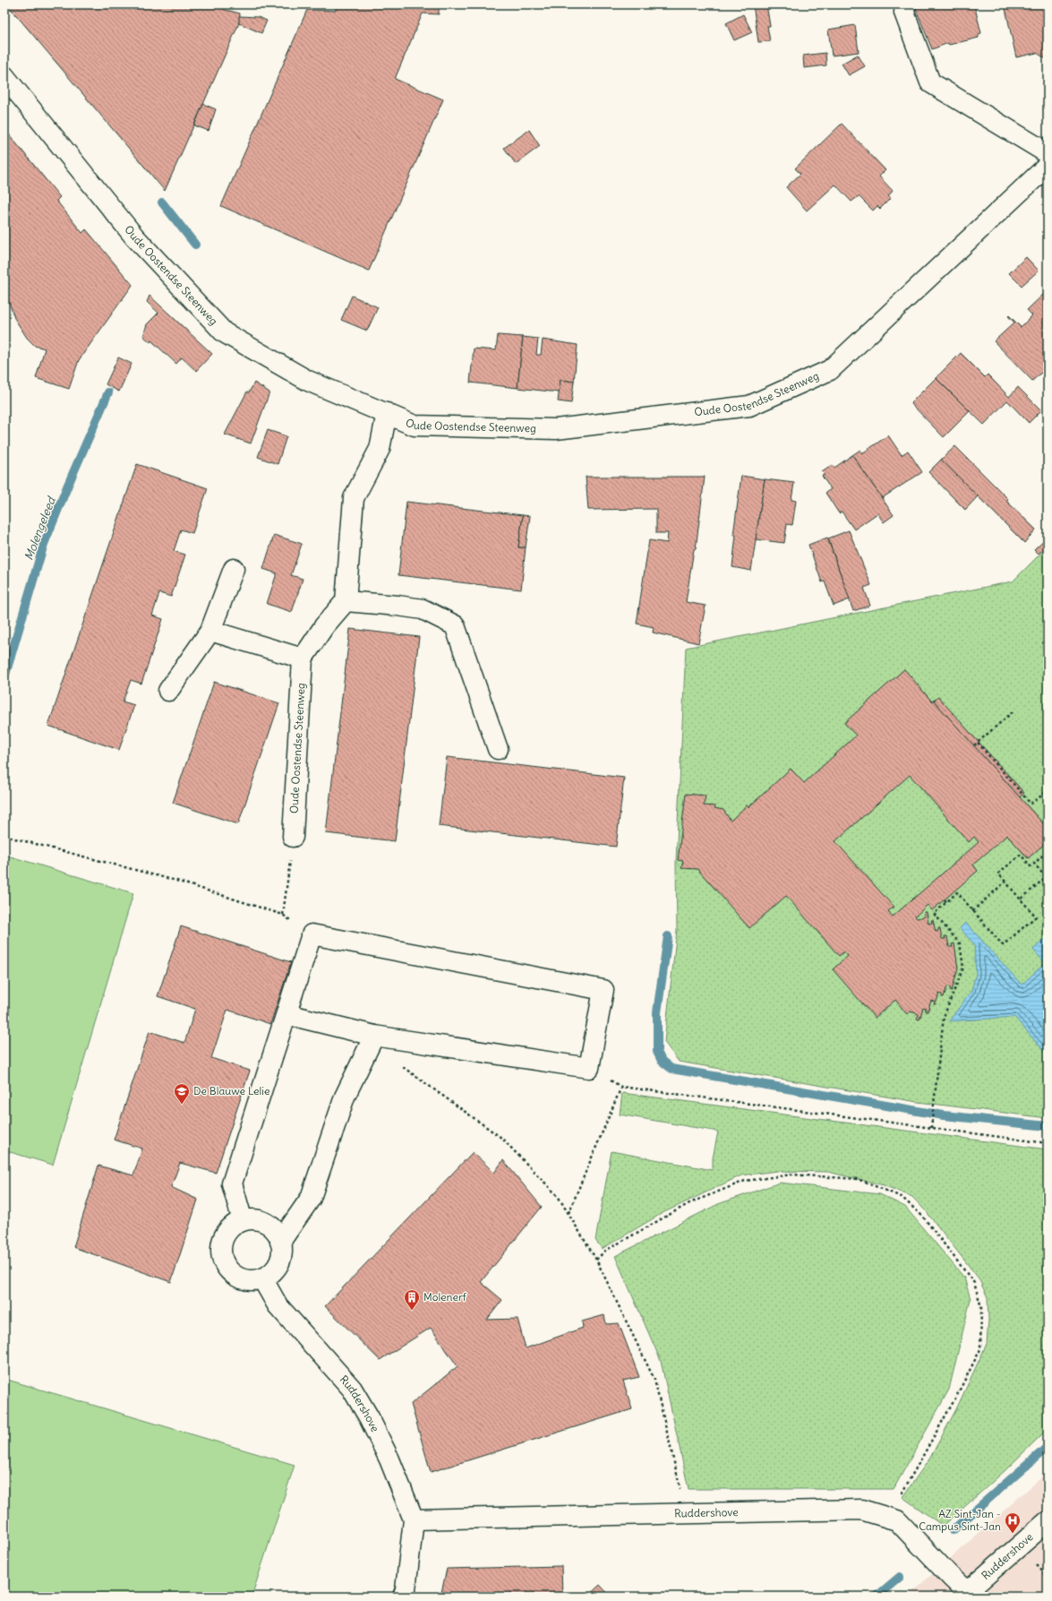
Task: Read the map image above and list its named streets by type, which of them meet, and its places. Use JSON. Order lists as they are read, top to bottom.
{
  "streets": {
    "street": ["Oude Oostendse Steenweg", "Ruddershove"]
  },
  "water": ["Molengeleed"],
  "places": {
    "school or university": ["De Blauwe Lelie"],
    "building": ["Molenerf"],
    "hospital": ["AZ Sint-Jan - Campus Sint-Jan"]
  }
}
